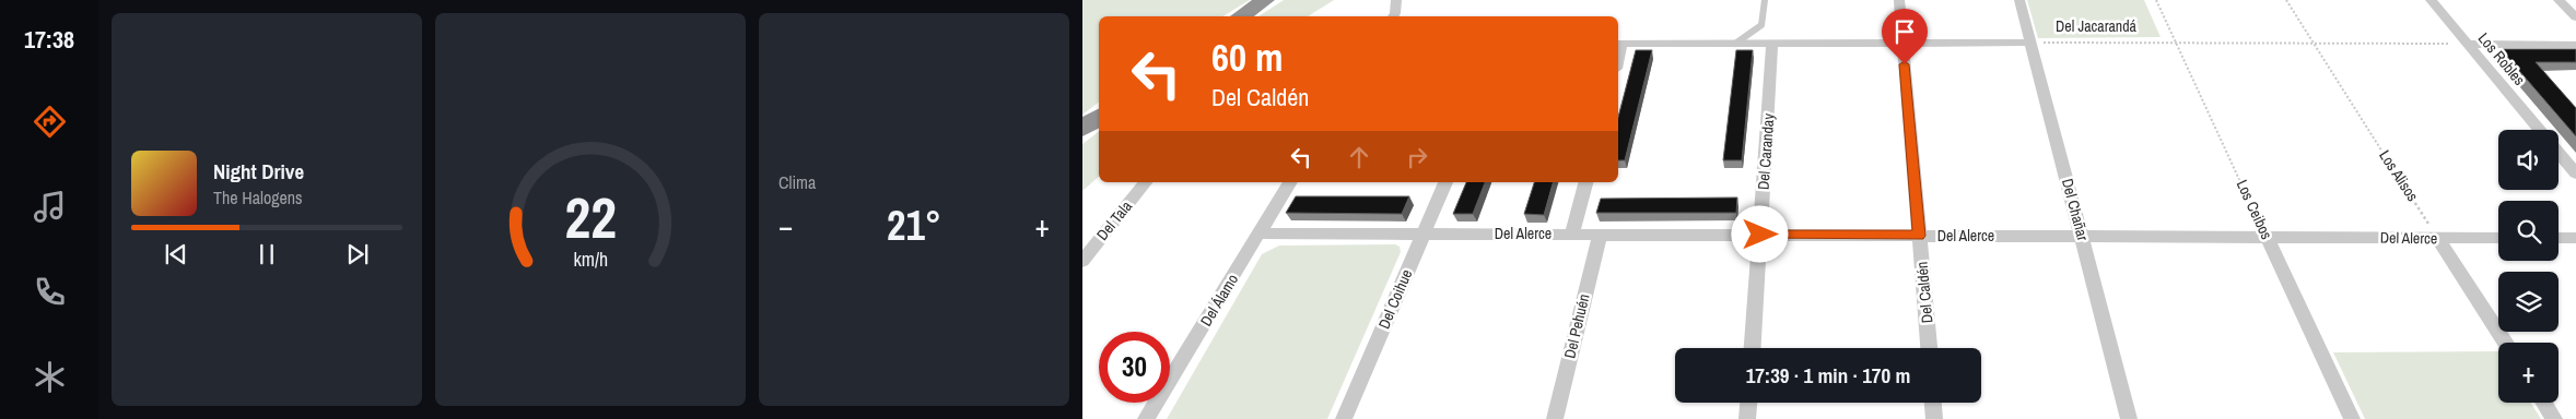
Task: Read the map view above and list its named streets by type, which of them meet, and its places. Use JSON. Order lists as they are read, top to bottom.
{
  "streets": {
    "street": [
      "Los Robles",
      "Del Caranday",
      "Del Chañar",
      "Los Ceibos",
      "Del Tala",
      "Del Alerce",
      "Del Caldén",
      "Del Coihue",
      "Del Álamo",
      "Del Pehuén"
    ],
    "path": ["Del Jacarandá", "Los Alisos"]
  },
  "crossings": [
    ["Del Jacarandá", "Los Robles"],
    ["Del Jacarandá", "Los Alisos"],
    ["Del Jacarandá", "Del Chañar"],
    ["Del Jacarandá", "Los Ceibos"],
    ["Del Caranday", "Del Alerce"],
    ["Los Alisos", "Del Alerce"],
    ["Del Chañar", "Del Alerce"],
    ["Los Ceibos", "Del Alerce"],
    ["Del Alerce", "Del Caldén"],
    ["Del Alerce", "Del Coihue"],
    ["Del Alerce", "Del Álamo"],
    ["Del Alerce", "Del Pehuén"]
  ],
  "page": {
    "tabs": "17:38",
    "tile": "Clima",
    "turn": ["60 m", "Del Caldén"],
    "map_buttons": "+",
    "song": ["Night Drive", "The Halogens"],
    "heat": ["−", "21°", "+"],
    "limit": "30",
    "trip": "17:39 · 1 min · 170 m",
    "gauge": ["22", "km/h"]
  }
}
